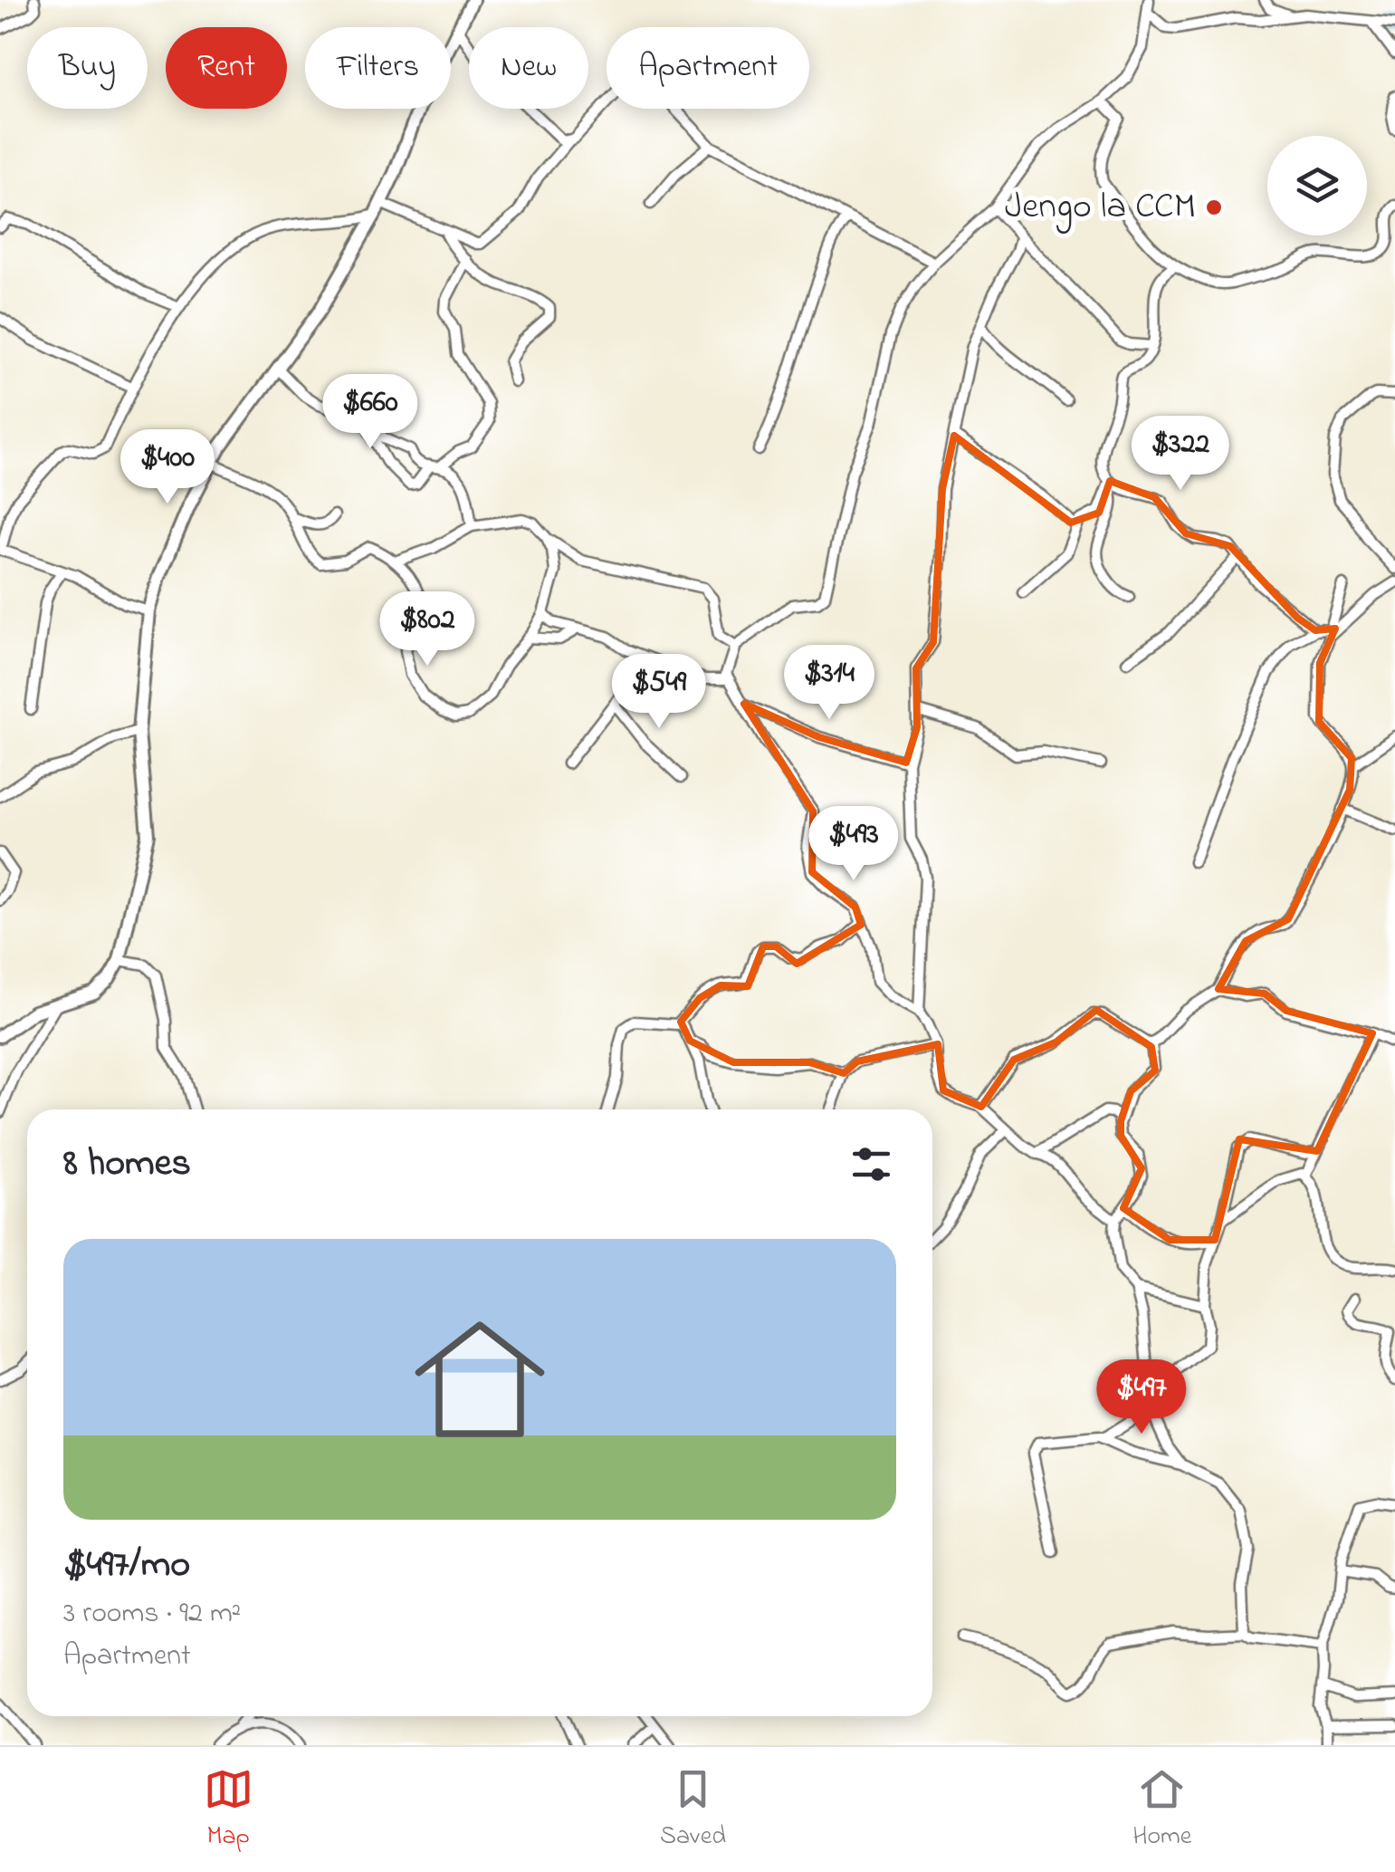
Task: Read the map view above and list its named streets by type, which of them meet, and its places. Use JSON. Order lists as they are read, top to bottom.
{
  "places": ["Jengo la CCM"],
  "page": {
    "chip": [
      "Buy",
      "Rent",
      "Filters",
      "New",
      "Apartment"
    ],
    "price": [
      "$660",
      "$322",
      "$400",
      "$802",
      "$314",
      "$549",
      "$493",
      "$497"
    ],
    "heading": "8 homes",
    "list": [
      {
        "name": "$497/mo",
        "note": "3 rooms · 92 m² · Apartment"
      }
    ],
    "tabs": ["Map", "Saved", "Home"]
  }
}
